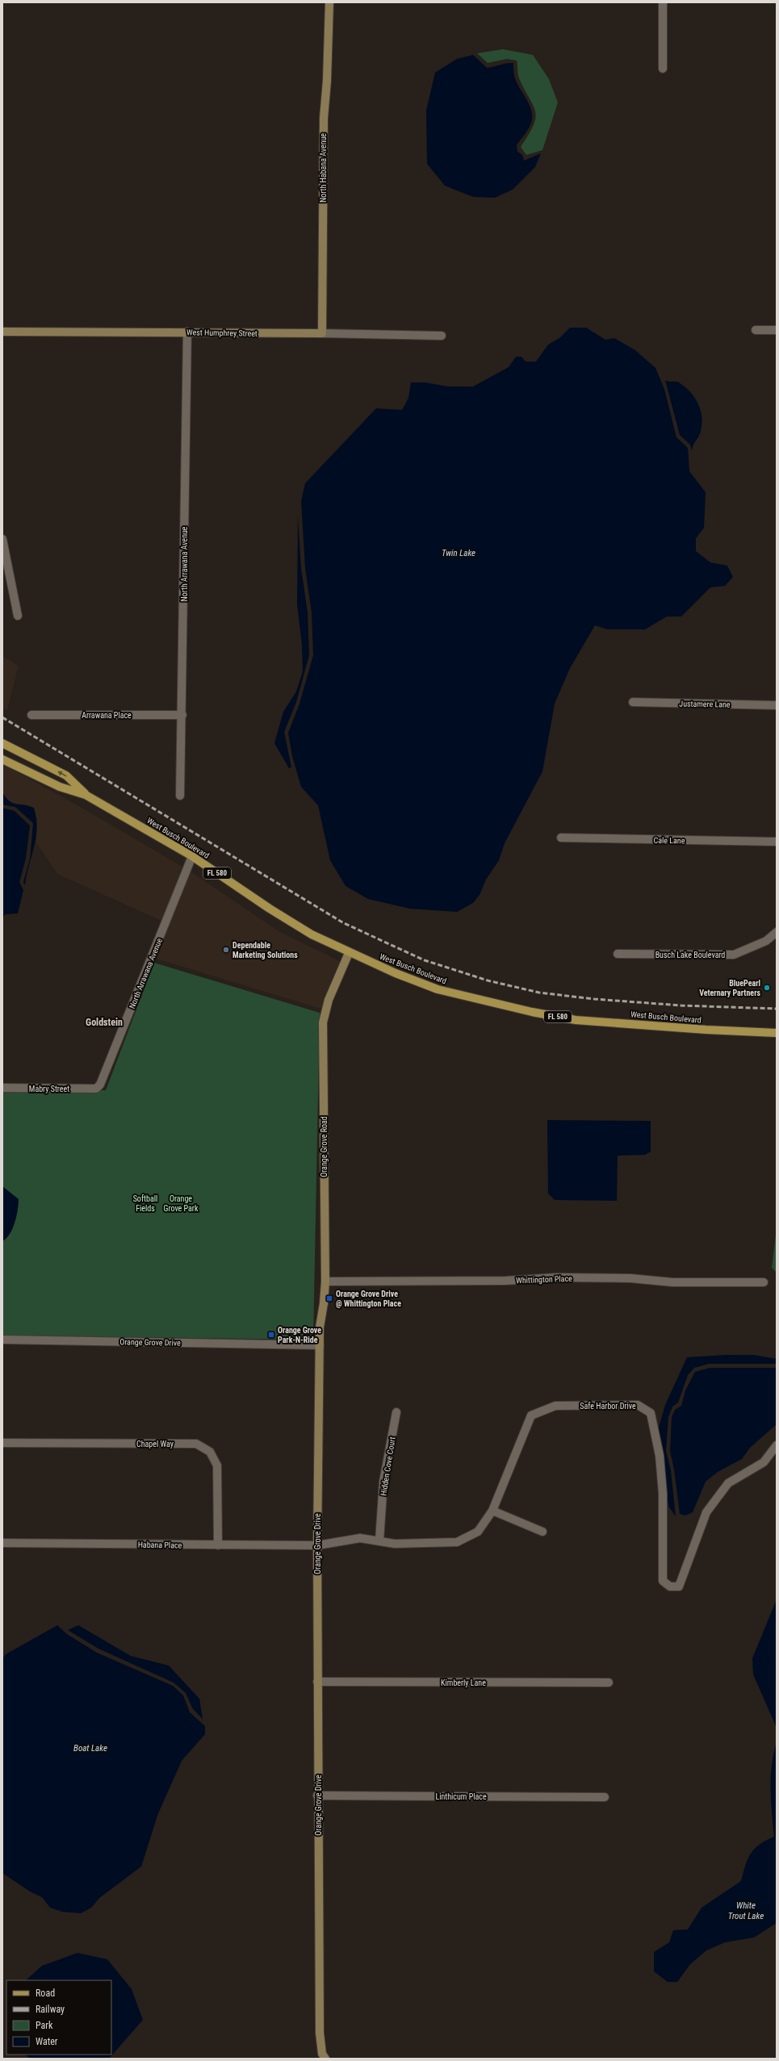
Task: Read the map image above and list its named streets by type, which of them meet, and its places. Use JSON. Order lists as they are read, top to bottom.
{
  "streets": {
    "main road": ["West Busch Boulevard", "FL 580"],
    "street": [
      "North Habana Avenue",
      "West Humphrey Street",
      "North Arrawana Avenue",
      "Justamere Lane",
      "Arrawana Place",
      "Cale Lane",
      "Busch Lake Boulevard",
      "Mabry Street",
      "Orange Grove Road",
      "Whittington Place",
      "Orange Grove Drive",
      "Safe Harbor Drive",
      "Chapel Way",
      "Hidden Cove Court",
      "Habana Place",
      "Kimberly Lane",
      "Linthicum Place"
    ]
  },
  "crossings": [
    ["North Habana Avenue", "West Humphrey Street"],
    ["West Humphrey Street", "North Arrawana Avenue"],
    ["North Arrawana Avenue", "Arrawana Place"],
    ["North Arrawana Avenue", "West Busch Boulevard"],
    ["North Arrawana Avenue", "Mabry Street"],
    ["West Busch Boulevard", "Orange Grove Road"],
    ["Orange Grove Road", "Whittington Place"],
    ["Orange Grove Road", "Orange Grove Drive"],
    ["Orange Grove Drive", "Safe Harbor Drive"],
    ["Orange Grove Drive", "Habana Place"],
    ["Orange Grove Drive", "Kimberly Lane"],
    ["Orange Grove Drive", "Linthicum Place"],
    ["Safe Harbor Drive", "Hidden Cove Court"],
    ["Safe Harbor Drive", "Habana Place"],
    ["Chapel Way", "Habana Place"]
  ],
  "districts": ["Goldstein"],
  "water": ["Twin Lake", "Boat Lake", "White Trout Lake"],
  "parks": ["Softball Fields", "Orange Grove Park"],
  "places": {
    "other": ["Dependable Marketing Solutions", "BluePearl Veternary Partners"],
    "transit": ["Orange Grove Drive @ Whittington Place", "Orange Grove Park-N-Ride"]
  },
  "legend": [
    "Road",
    "Railway",
    "Park",
    "Water"
  ]
}
